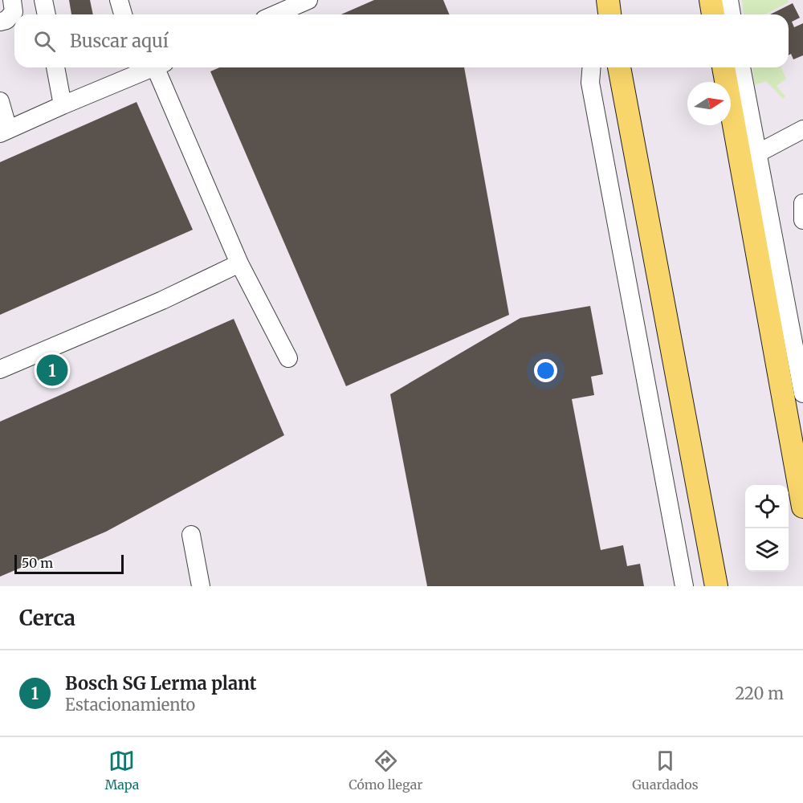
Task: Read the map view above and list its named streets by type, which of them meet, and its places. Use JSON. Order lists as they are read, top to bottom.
{
  "scale_bar": "50 m",
  "north": "right",
  "page": {
    "search": "Buscar aquí",
    "pins": "1",
    "scale": "50 m",
    "heading": "Cerca",
    "list": [
      {
        "mark": "1",
        "name": "Bosch SG Lerma plant",
        "note": "Estacionamiento",
        "value": "220 m"
      }
    ],
    "nav": ["Mapa", "Cómo llegar", "Guardados"]
  }
}
